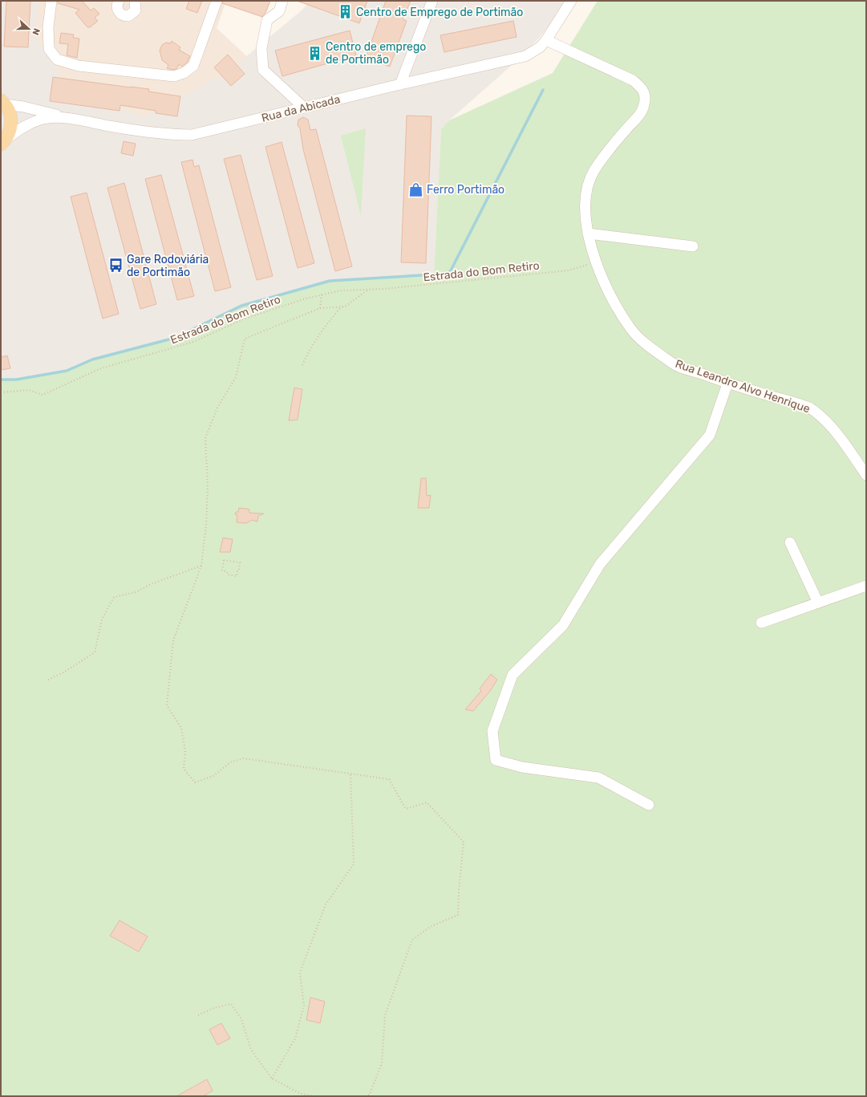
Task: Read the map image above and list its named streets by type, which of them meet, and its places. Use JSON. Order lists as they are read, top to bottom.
{
  "streets": {
    "street": ["Rua da Abicada", "Rua Leandro Alvo Henrique"],
    "path": ["Estrada do Bom Retiro"]
  },
  "crossings": [
    ["Rua da Abicada", "Rua Leandro Alvo Henrique"],
    ["Estrada do Bom Retiro", "Rua Leandro Alvo Henrique"]
  ],
  "places": {
    "building": ["Centro de Emprego de Portimão", "Centro de emprego de Portimão"],
    "shop": ["Ferro Portimão"],
    "bus stop": ["Gare Rodoviária de Portimão"]
  },
  "north": "right"
}
